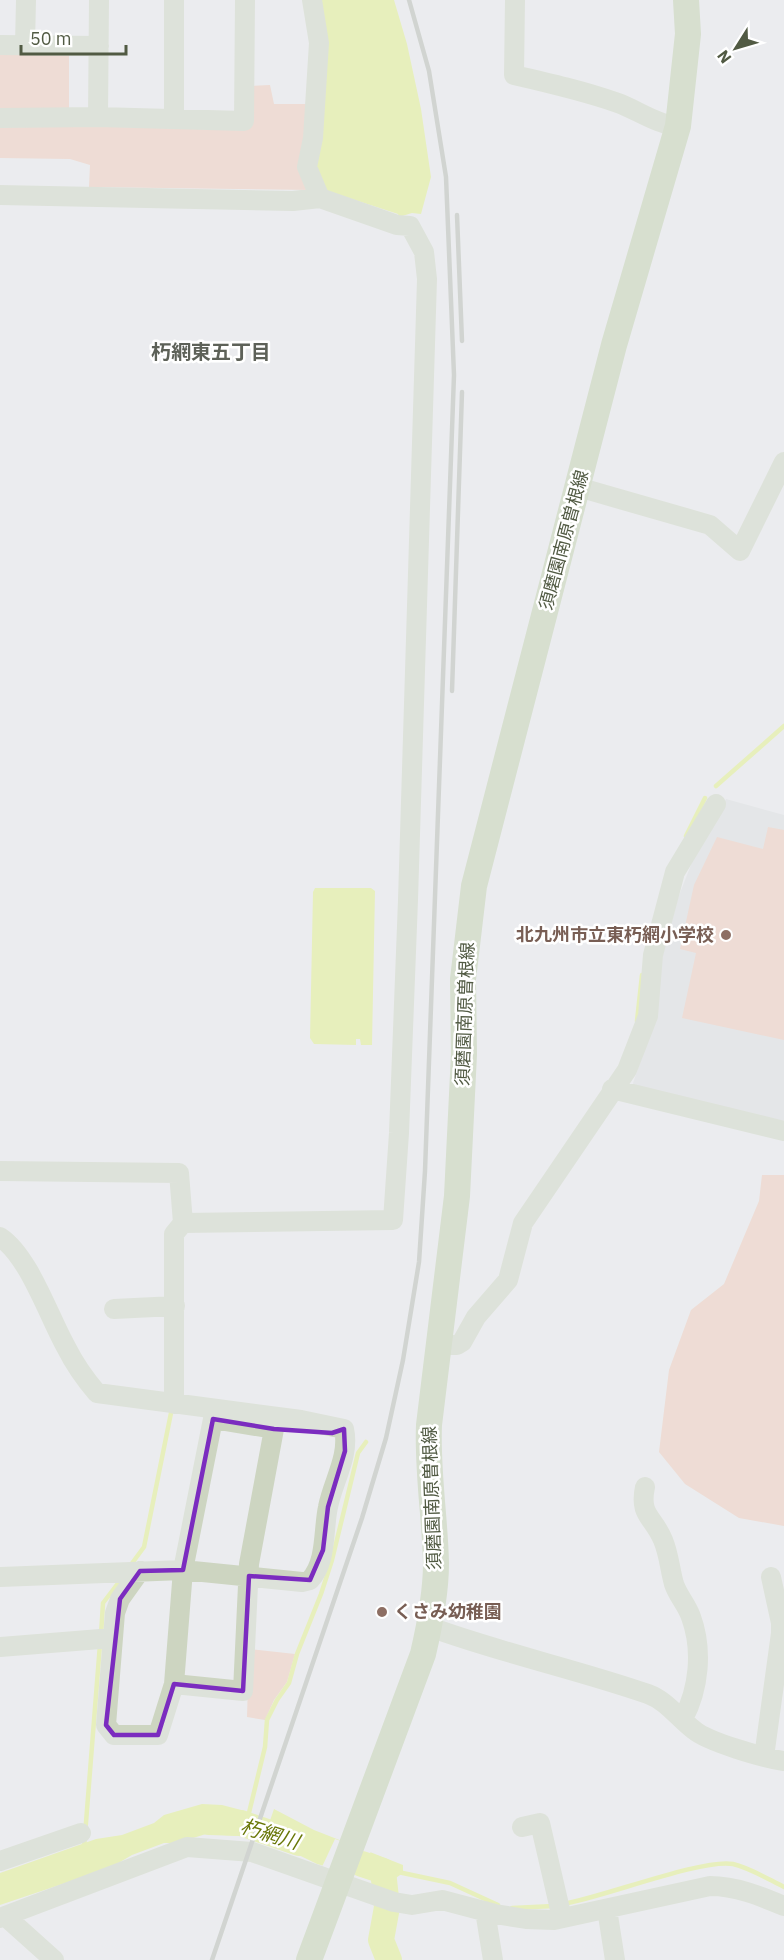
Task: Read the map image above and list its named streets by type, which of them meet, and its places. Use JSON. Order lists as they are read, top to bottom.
{
  "streets": {
    "main road": ["須磨園南原曽根線"]
  },
  "districts": ["朽網東五丁目"],
  "water": ["朽網川"],
  "places": ["北九州市立東朽網小学校", "くさみ幼稚園"],
  "scale_bar": "50 m",
  "north": "bottom left"
}
